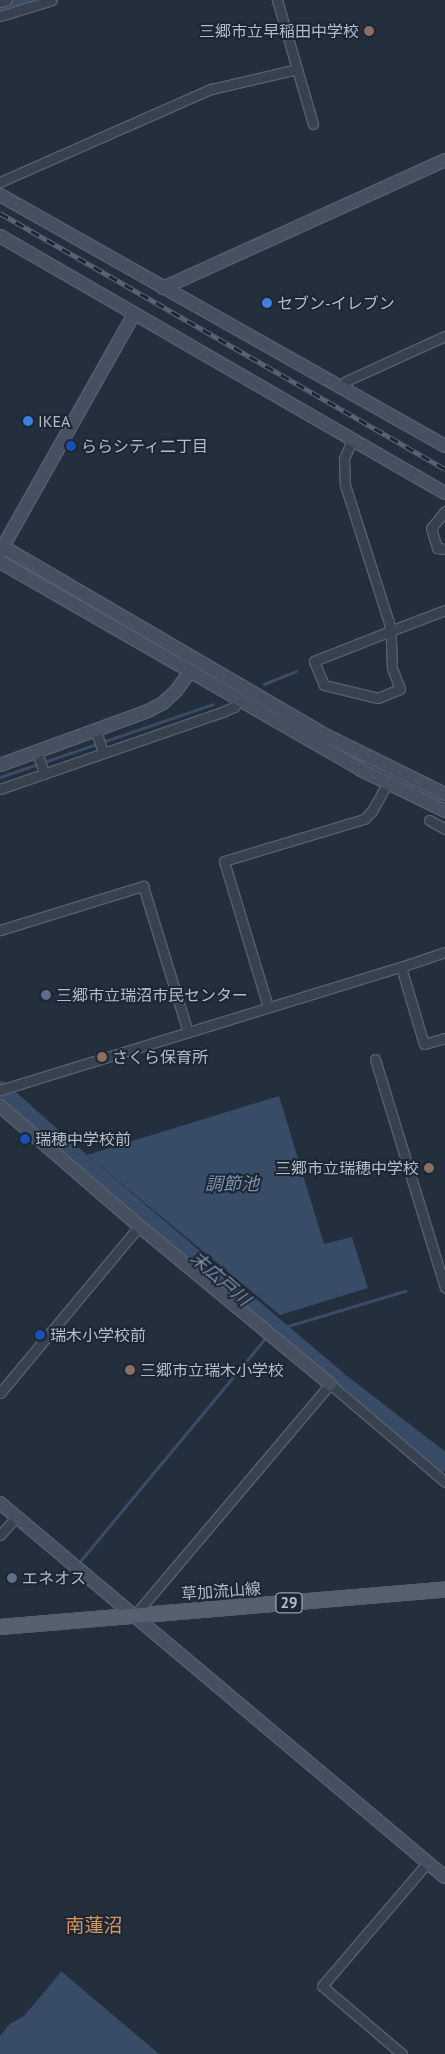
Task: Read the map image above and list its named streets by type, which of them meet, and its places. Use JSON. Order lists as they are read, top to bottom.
{
  "streets": {
    "main road": ["草加流山線", "29"]
  },
  "districts": ["南蓮沼"],
  "water": ["調節池", "末広戸川"],
  "places": [
    "三郷市立早稲田中学校",
    "セブン-イレブン",
    "IKEA",
    "ららシティ二丁目",
    "三郷市立瑞沼市民センター",
    "さくら保育所",
    "瑞穂中学校前",
    "三郷市立瑞穂中学校",
    "瑞木小学校前",
    "三郷市立瑞木小学校",
    "エネオス"
  ]
}
